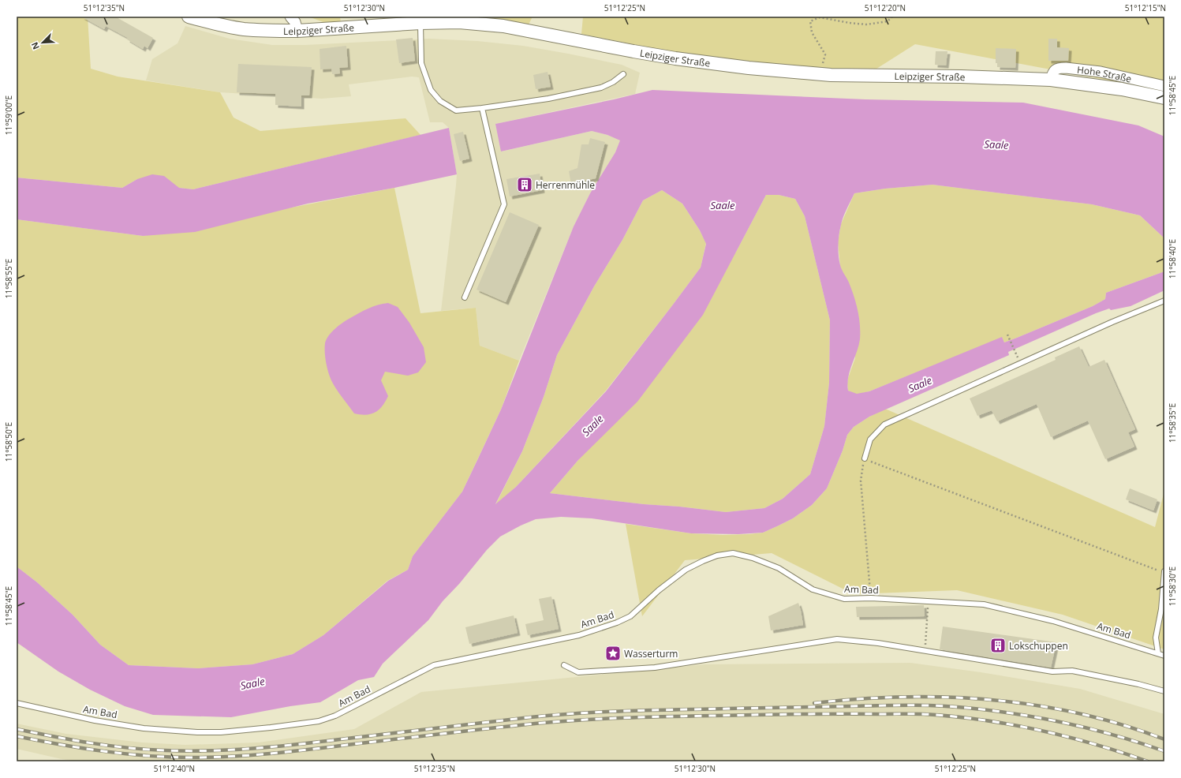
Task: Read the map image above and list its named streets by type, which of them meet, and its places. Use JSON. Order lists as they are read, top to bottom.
{
  "streets": {
    "street": ["Leipziger Straße", "Hohe Straße"],
    "lane": ["Am Bad"]
  },
  "crossings": [
    ["Leipziger Straße", "Hohe Straße"]
  ],
  "water": ["Saale"],
  "places": {
    "building": ["Herrenmühle", "Lokschuppen"],
    "place": ["Wasserturm"]
  },
  "north": "bottom left",
  "coordinates": [
    "51°12'35\"N",
    "51°12'30\"N",
    "51°12'25\"N",
    "51°12'20\"N",
    "51°12'15\"N",
    "11°58'45\"E",
    "11°59'00\"E",
    "11°58'40\"E",
    "11°58'55\"E",
    "11°58'35\"E",
    "11°58'50\"E",
    "11°58'30\"E",
    "51°12'40\"N"
  ]
}
